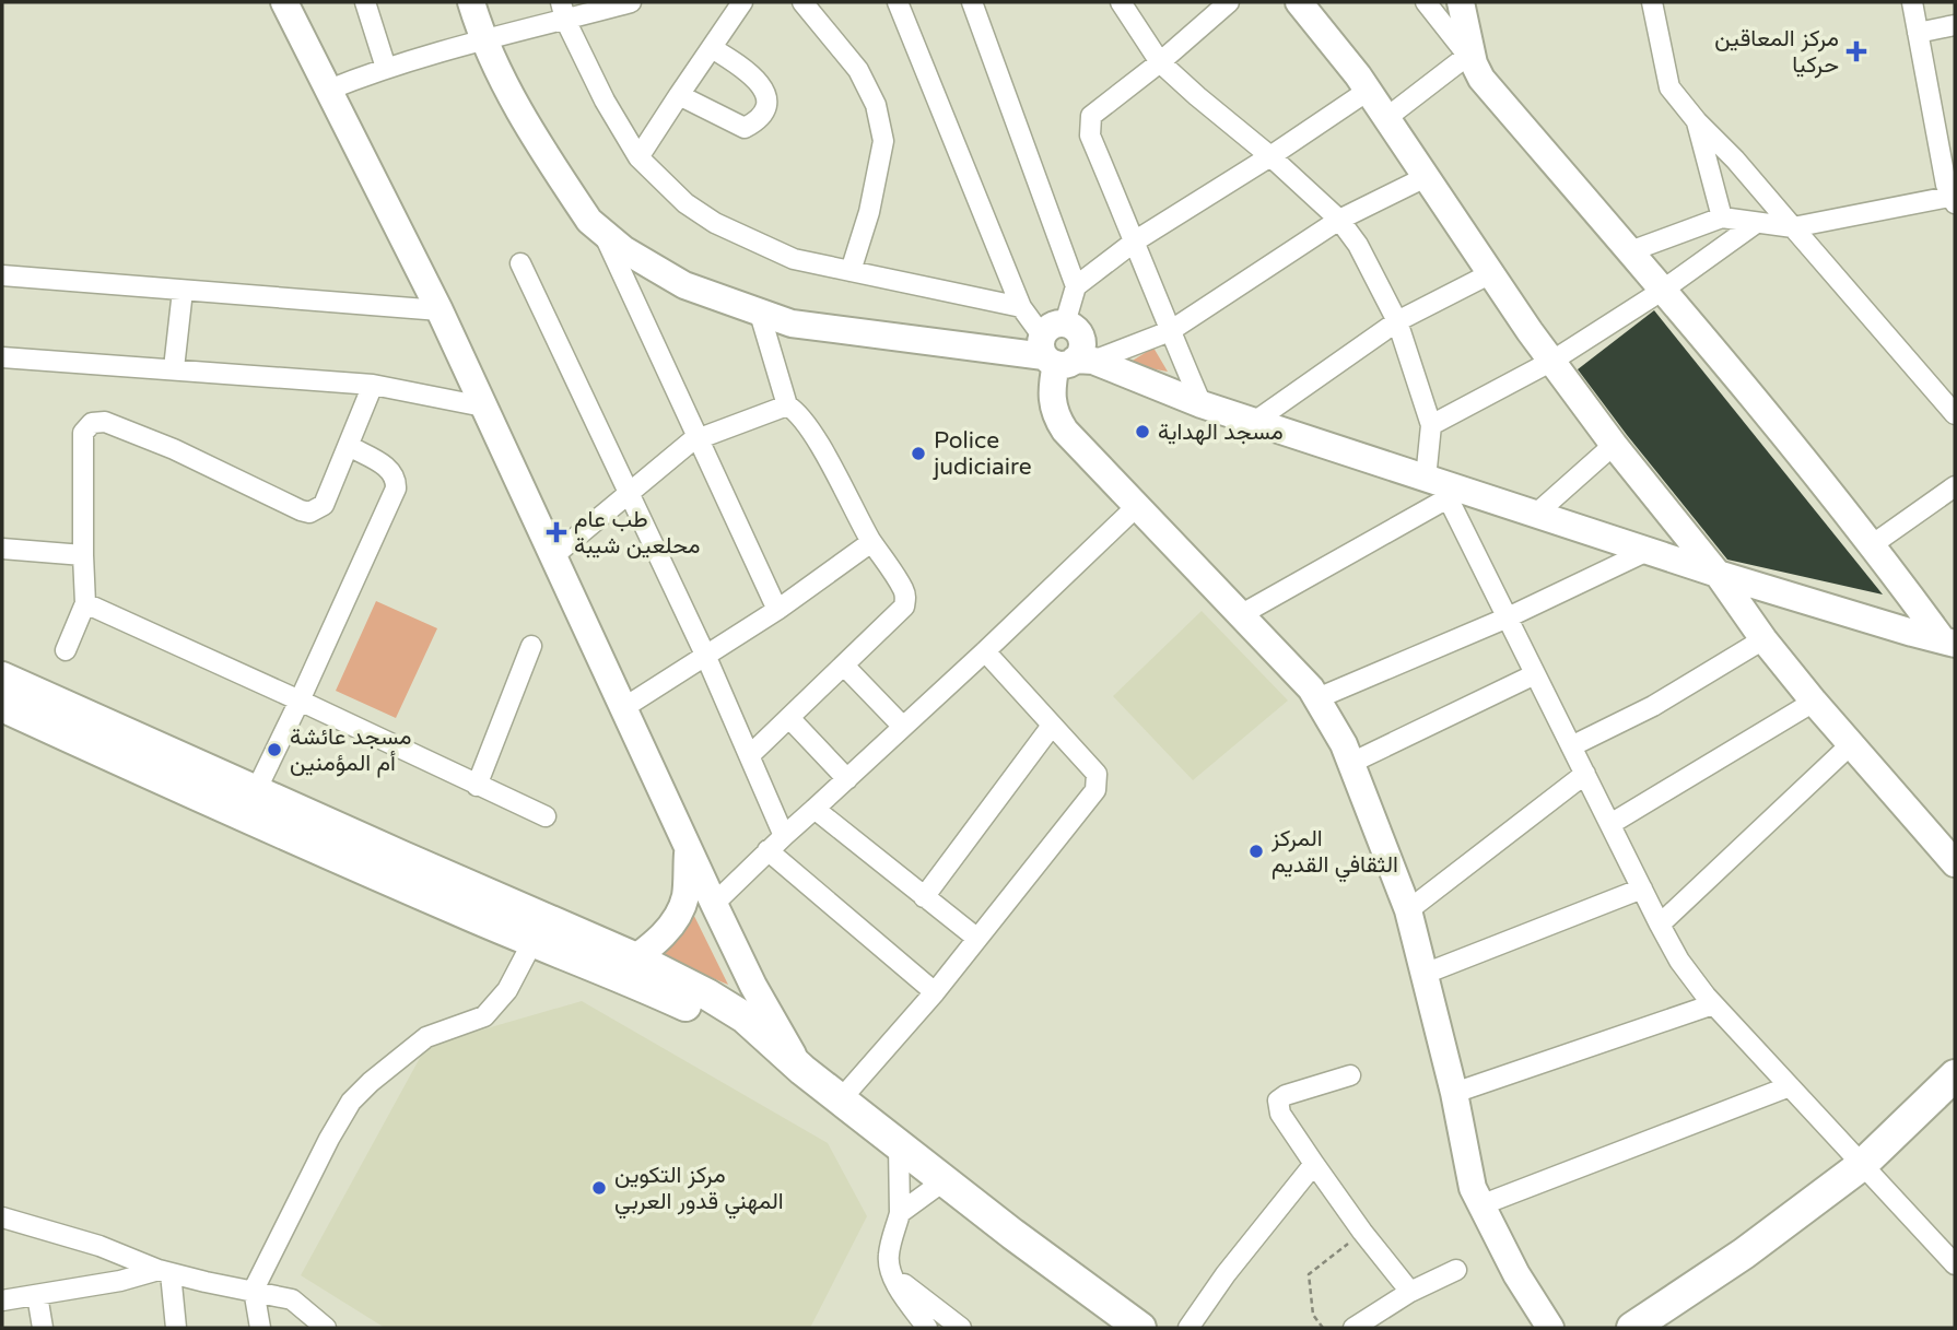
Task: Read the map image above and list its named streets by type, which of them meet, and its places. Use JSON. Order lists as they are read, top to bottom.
{
  "places": {
    "health": ["مركز المعاقين حركيا", "طب عام محلعين شيبة"],
    "other": [
      "مسجد الهداية",
      "Police judiciaire",
      "مسجد عائشة أم المؤمنين",
      "المركز الثقافي القديم",
      "مركز التكوين المهني قدور العربي"
    ]
  }
}
